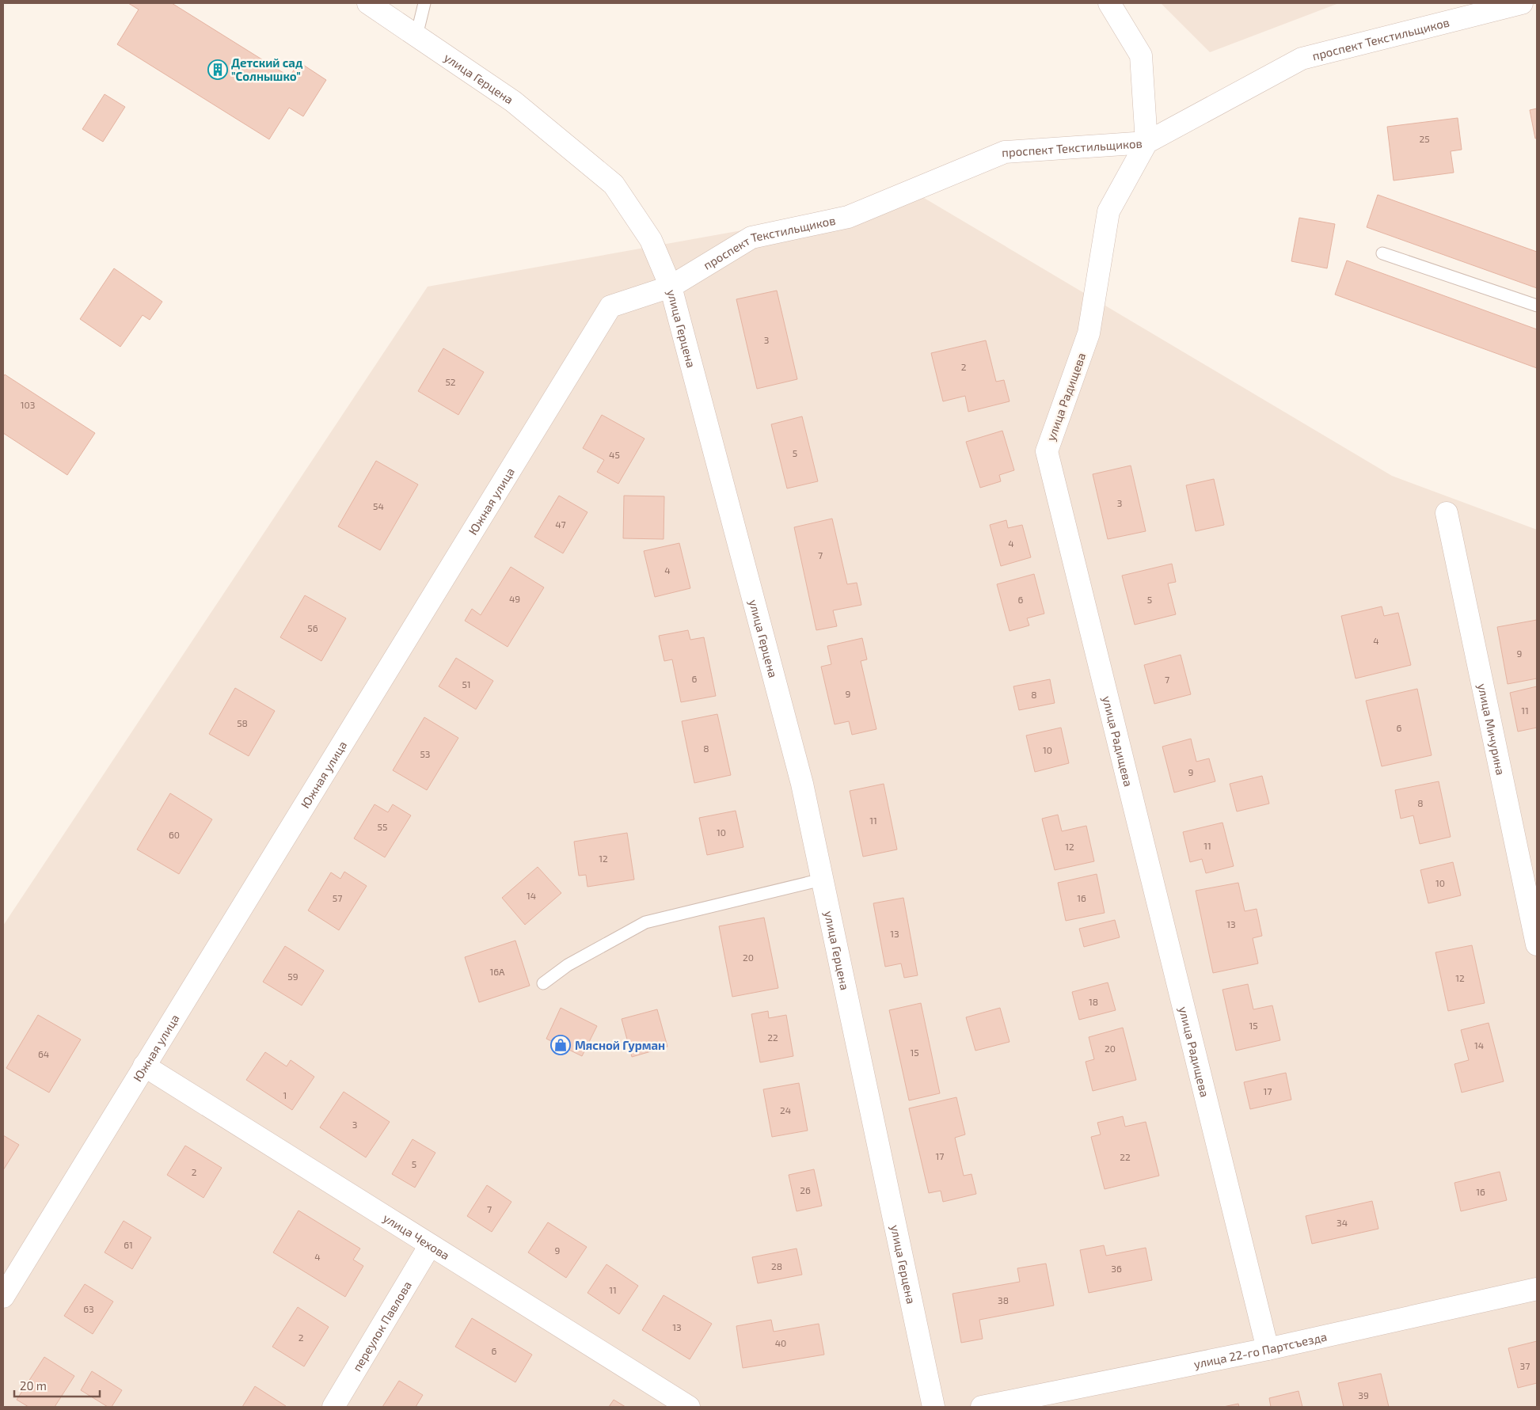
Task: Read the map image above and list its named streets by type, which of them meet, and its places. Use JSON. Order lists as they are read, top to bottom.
{
  "streets": {
    "street": [
      "проспект Текстильщиков",
      "улица Герцена",
      "улица Радищева",
      "Южная улица",
      "улица Мичурина",
      "улица Чехова",
      "переулок Павлова",
      "улица 22-го Партсъезда"
    ]
  },
  "crossings": [
    ["проспект Текстильщиков", "улица Герцена"],
    ["проспект Текстильщиков", "улица Радищева"],
    ["проспект Текстильщиков", "Южная улица"],
    ["улица Герцена", "Южная улица"],
    ["улица Радищева", "улица 22-го Партсъезда"],
    ["Южная улица", "улица Чехова"],
    ["улица Чехова", "переулок Павлова"]
  ],
  "places": {
    "building": ["Детский сад \"Солнышко\""],
    "shop": ["Мясной Гурман"]
  },
  "house_numbers": [
    "25",
    "3",
    "2",
    "52",
    "103",
    "5",
    "45",
    "3",
    "54",
    "47",
    "4",
    "7",
    "4",
    "49",
    "6",
    "5",
    "56",
    "4",
    "9",
    "6",
    "7",
    "51",
    "9",
    "8",
    "11",
    "58",
    "6",
    "8",
    "10",
    "53",
    "9",
    "8",
    "11",
    "55",
    "10",
    "60",
    "11",
    "12",
    "12",
    "10",
    "14",
    "57",
    "16",
    "13",
    "13",
    "20",
    "16А",
    "59",
    "12",
    "18",
    "15",
    "22",
    "14",
    "20",
    "15",
    "64",
    "17",
    "1",
    "24",
    "3",
    "17",
    "22",
    "5",
    "2",
    "26",
    "16",
    "7",
    "34",
    "61",
    "9",
    "4",
    "28",
    "36",
    "11",
    "38",
    "63",
    "13",
    "2",
    "40",
    "6",
    "37",
    "39"
  ],
  "scale_bar": "20 m"
}
